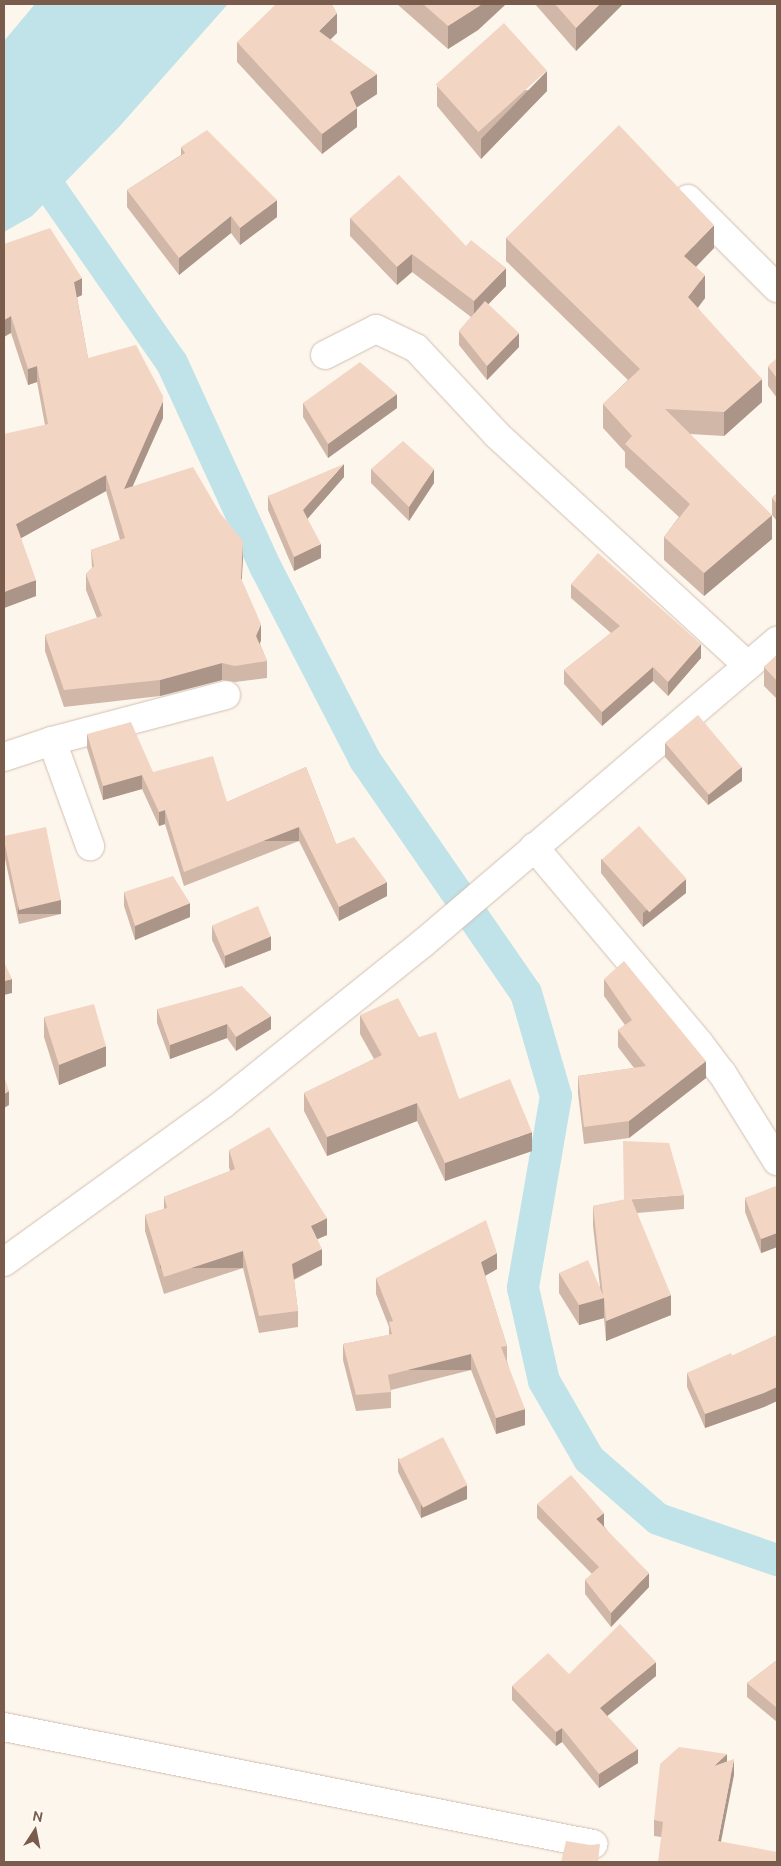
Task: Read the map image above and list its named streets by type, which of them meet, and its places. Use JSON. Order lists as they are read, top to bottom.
{
  "north": "top"
}
